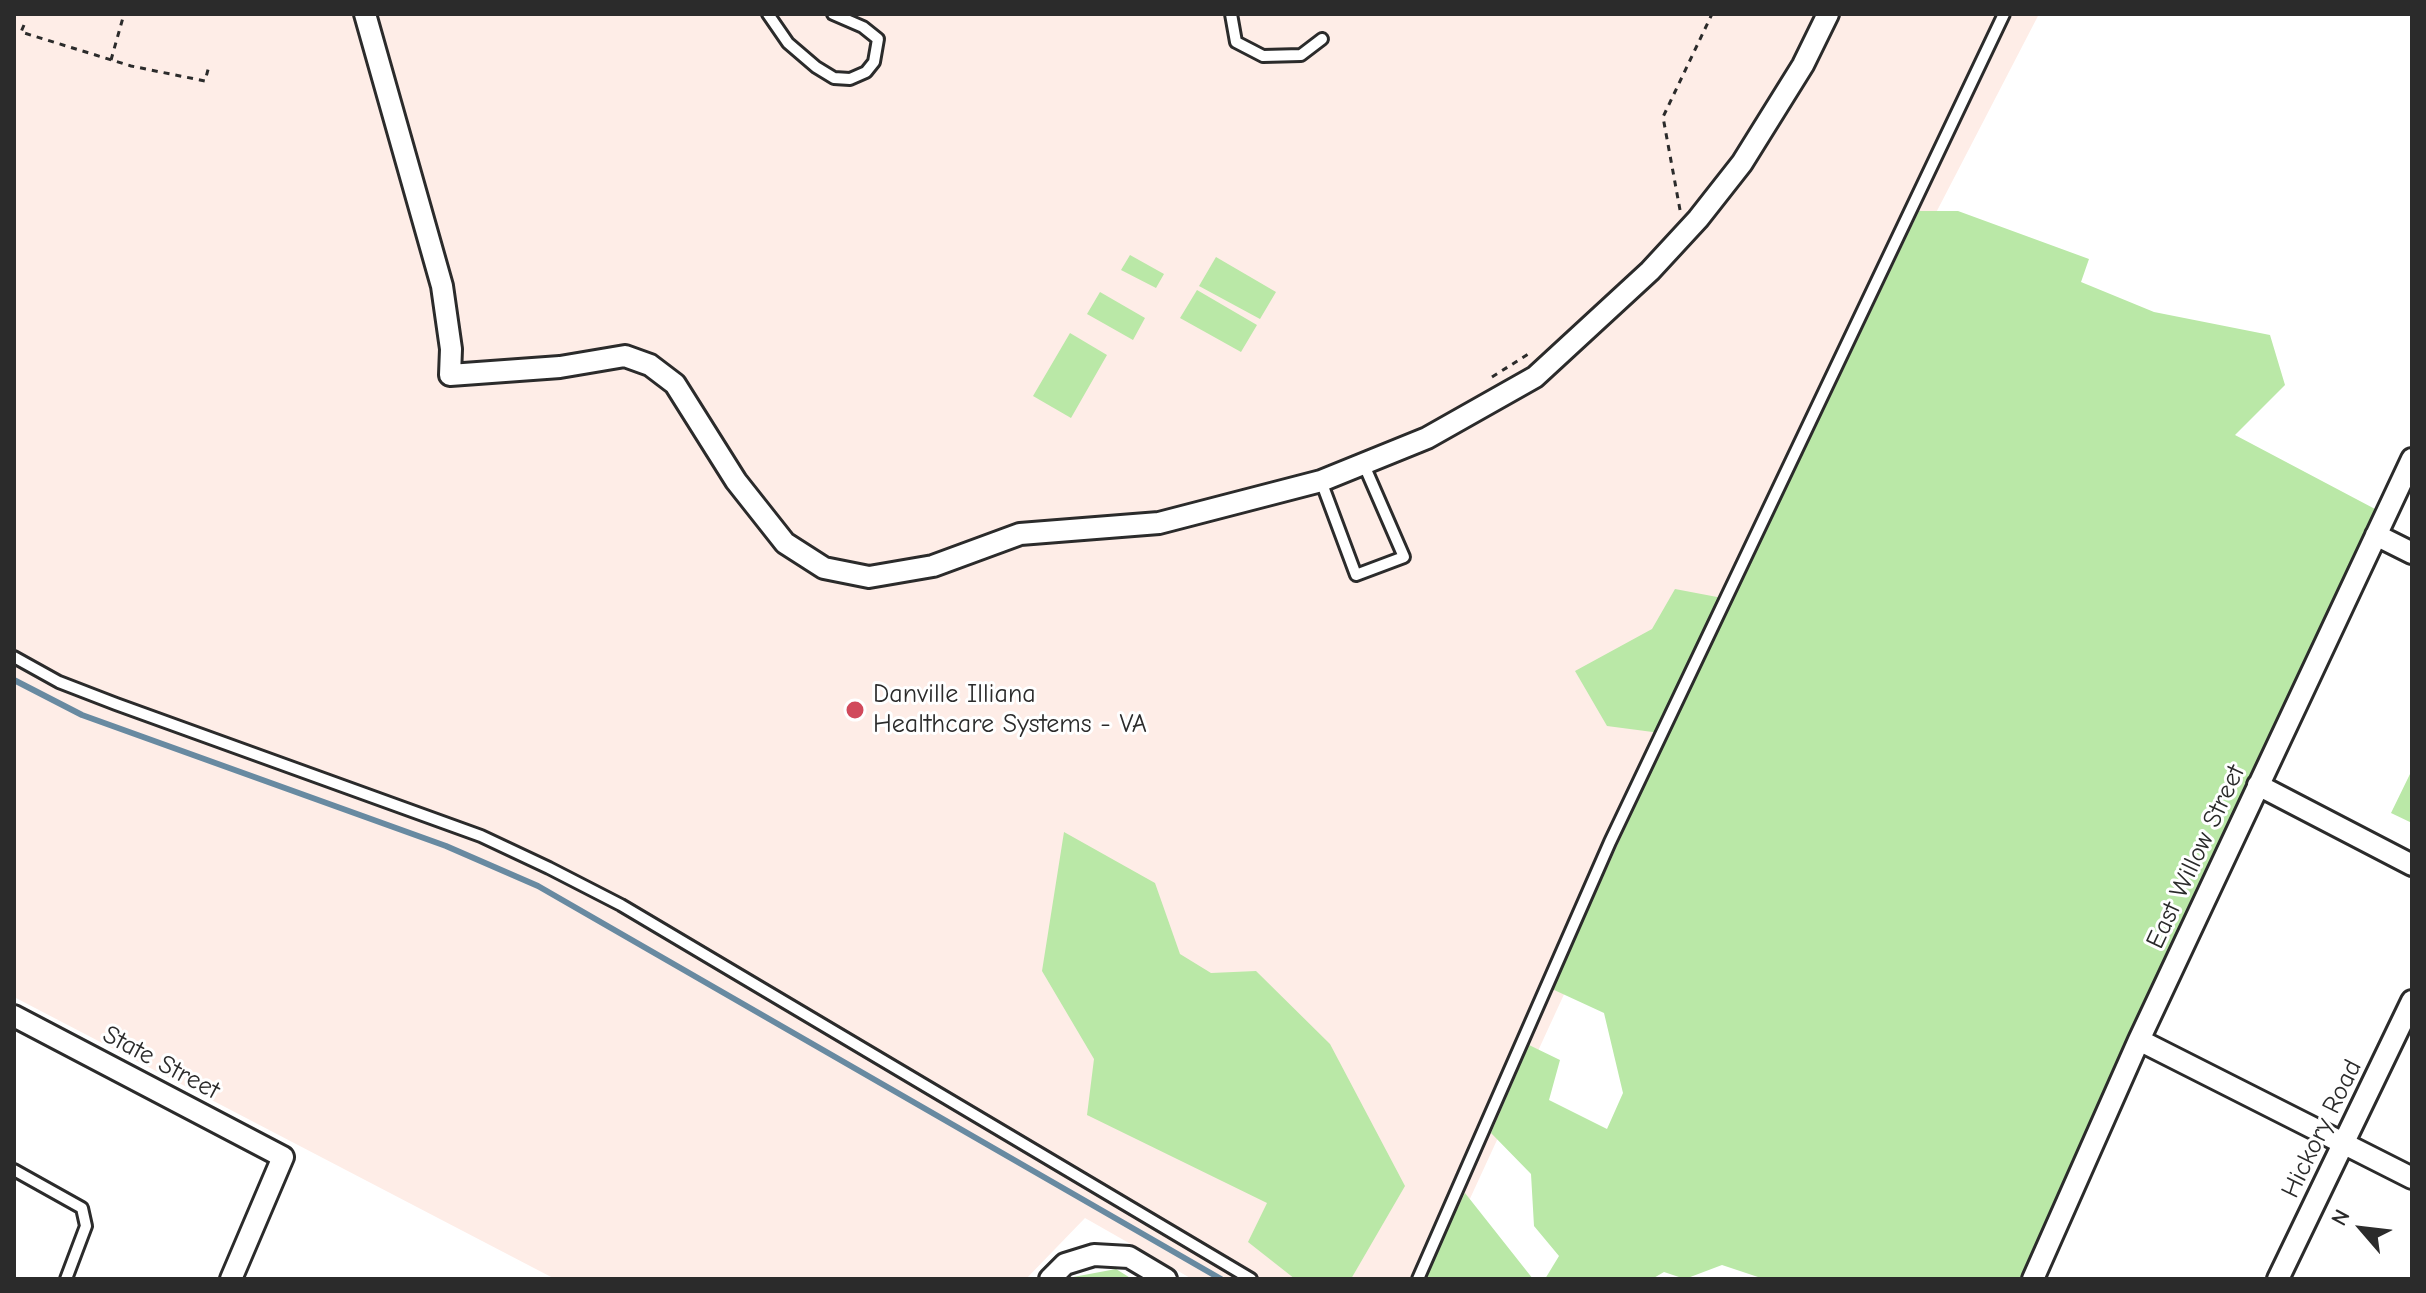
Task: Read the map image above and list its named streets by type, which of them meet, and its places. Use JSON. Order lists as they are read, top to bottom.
{
  "streets": {
    "street": ["East Willow Street", "State Street", "Hickory Road"]
  },
  "places": ["Danville Illiana Healthcare Systems - VA"],
  "north": "top left"
}
